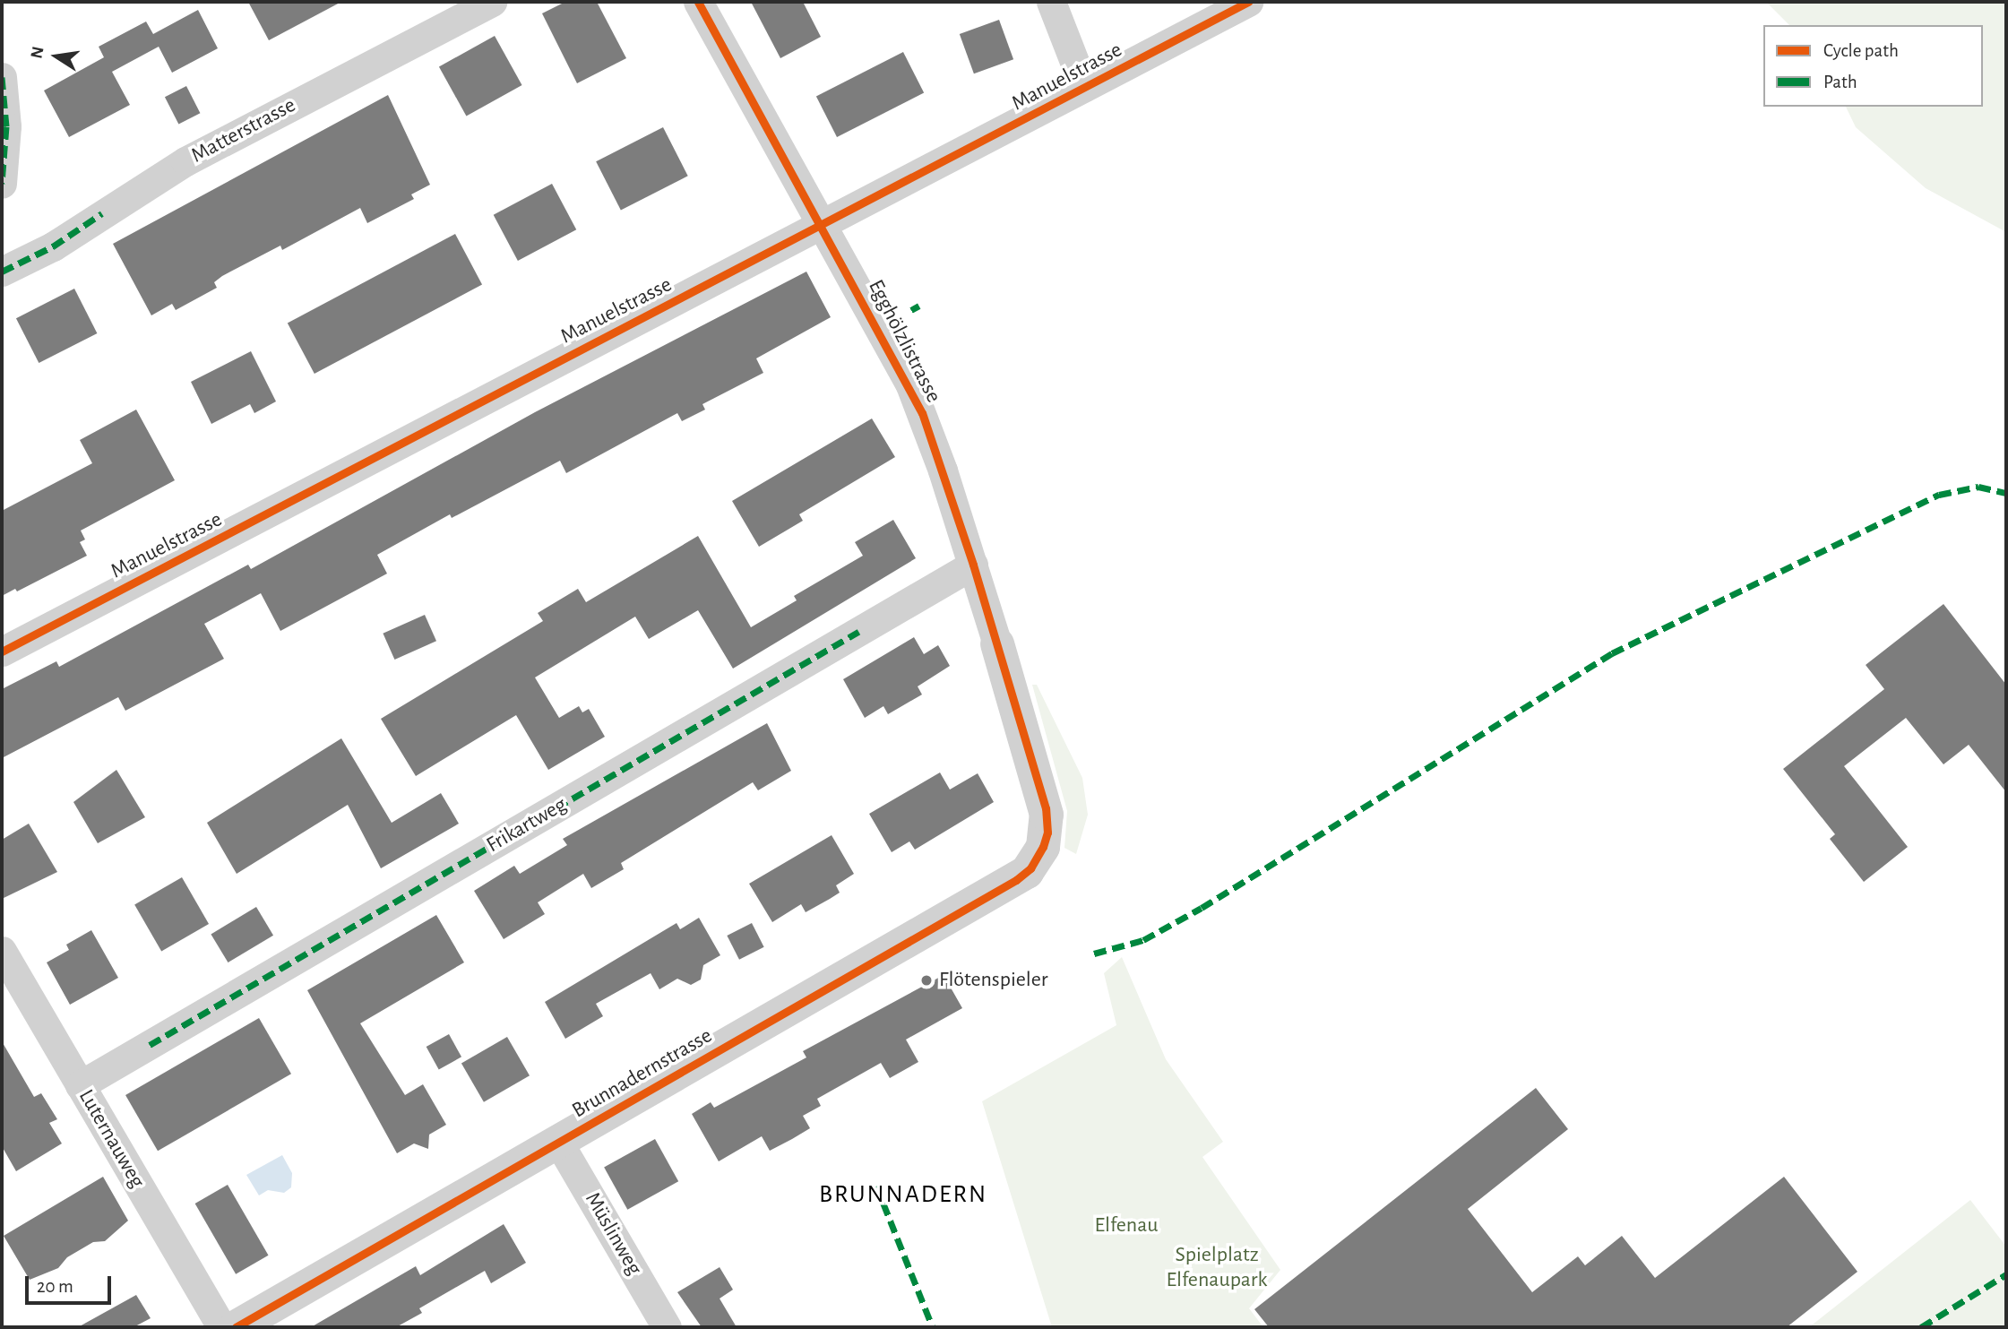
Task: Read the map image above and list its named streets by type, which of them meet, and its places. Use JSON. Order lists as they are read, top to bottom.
{
  "streets": {
    "street": [
      "Manuelstrasse",
      "Matterstrasse",
      "Egghölzlistrasse",
      "Frikartweg",
      "Brunnadernstrasse",
      "Luternauweg",
      "Müslinweg"
    ]
  },
  "crossings": [
    ["Manuelstrasse", "Egghölzlistrasse"],
    ["Egghölzlistrasse", "Frikartweg"],
    ["Egghölzlistrasse", "Brunnadernstrasse"],
    ["Frikartweg", "Luternauweg"],
    ["Brunnadernstrasse", "Müslinweg"]
  ],
  "districts": ["BRUNNADERN"],
  "parks": ["Elfenau", "Spielplatz Elfenaupark"],
  "places": ["Flötenspieler"],
  "legend": ["Cycle path", "Path"],
  "scale_bar": "20 m",
  "north": "left"
}
